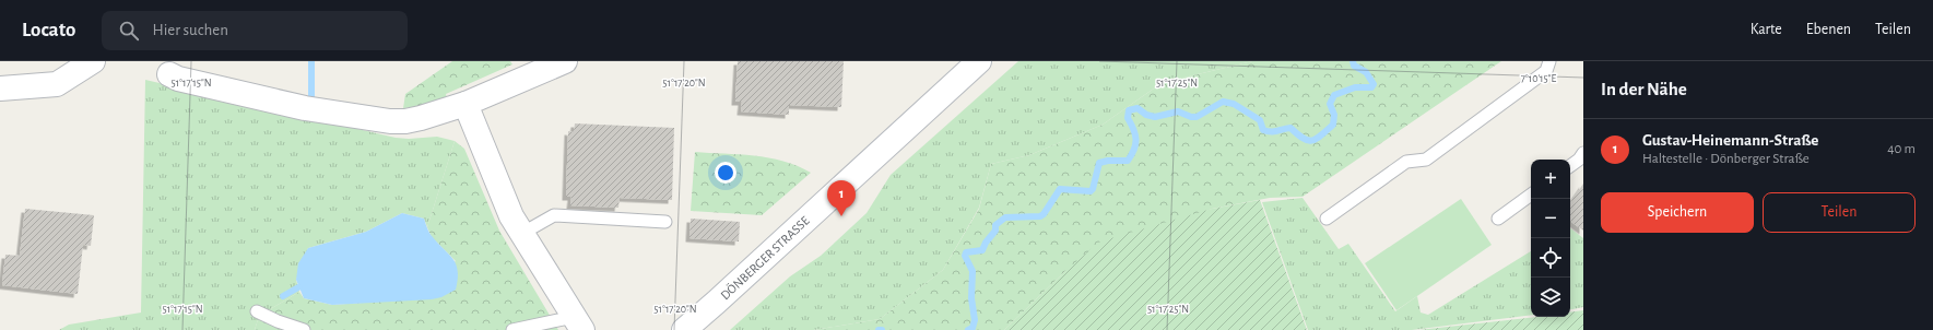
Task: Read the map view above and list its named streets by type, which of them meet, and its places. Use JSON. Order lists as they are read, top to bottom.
{
  "streets": {
    "street": ["DÖNBERGER STRASSE"]
  },
  "page": {
    "header": "Locato",
    "search": "Hier suchen",
    "nav": ["Karte", "Ebenen", "Teilen"],
    "heading": "In der Nähe",
    "list": [
      {
        "mark": "1",
        "name": "Gustav-Heinemann-Straße",
        "note": "Haltestelle · Dönberger Straße",
        "value": "40 m"
      }
    ],
    "map_buttons": ["+", "−"],
    "buttons": ["Speichern", "Teilen"],
    "pins": "1"
  },
  "coordinates": [
    "7°10'15\"E",
    "51°17'15\"N",
    "51°17'20\"N",
    "51°17'25\"N"
  ]
}
